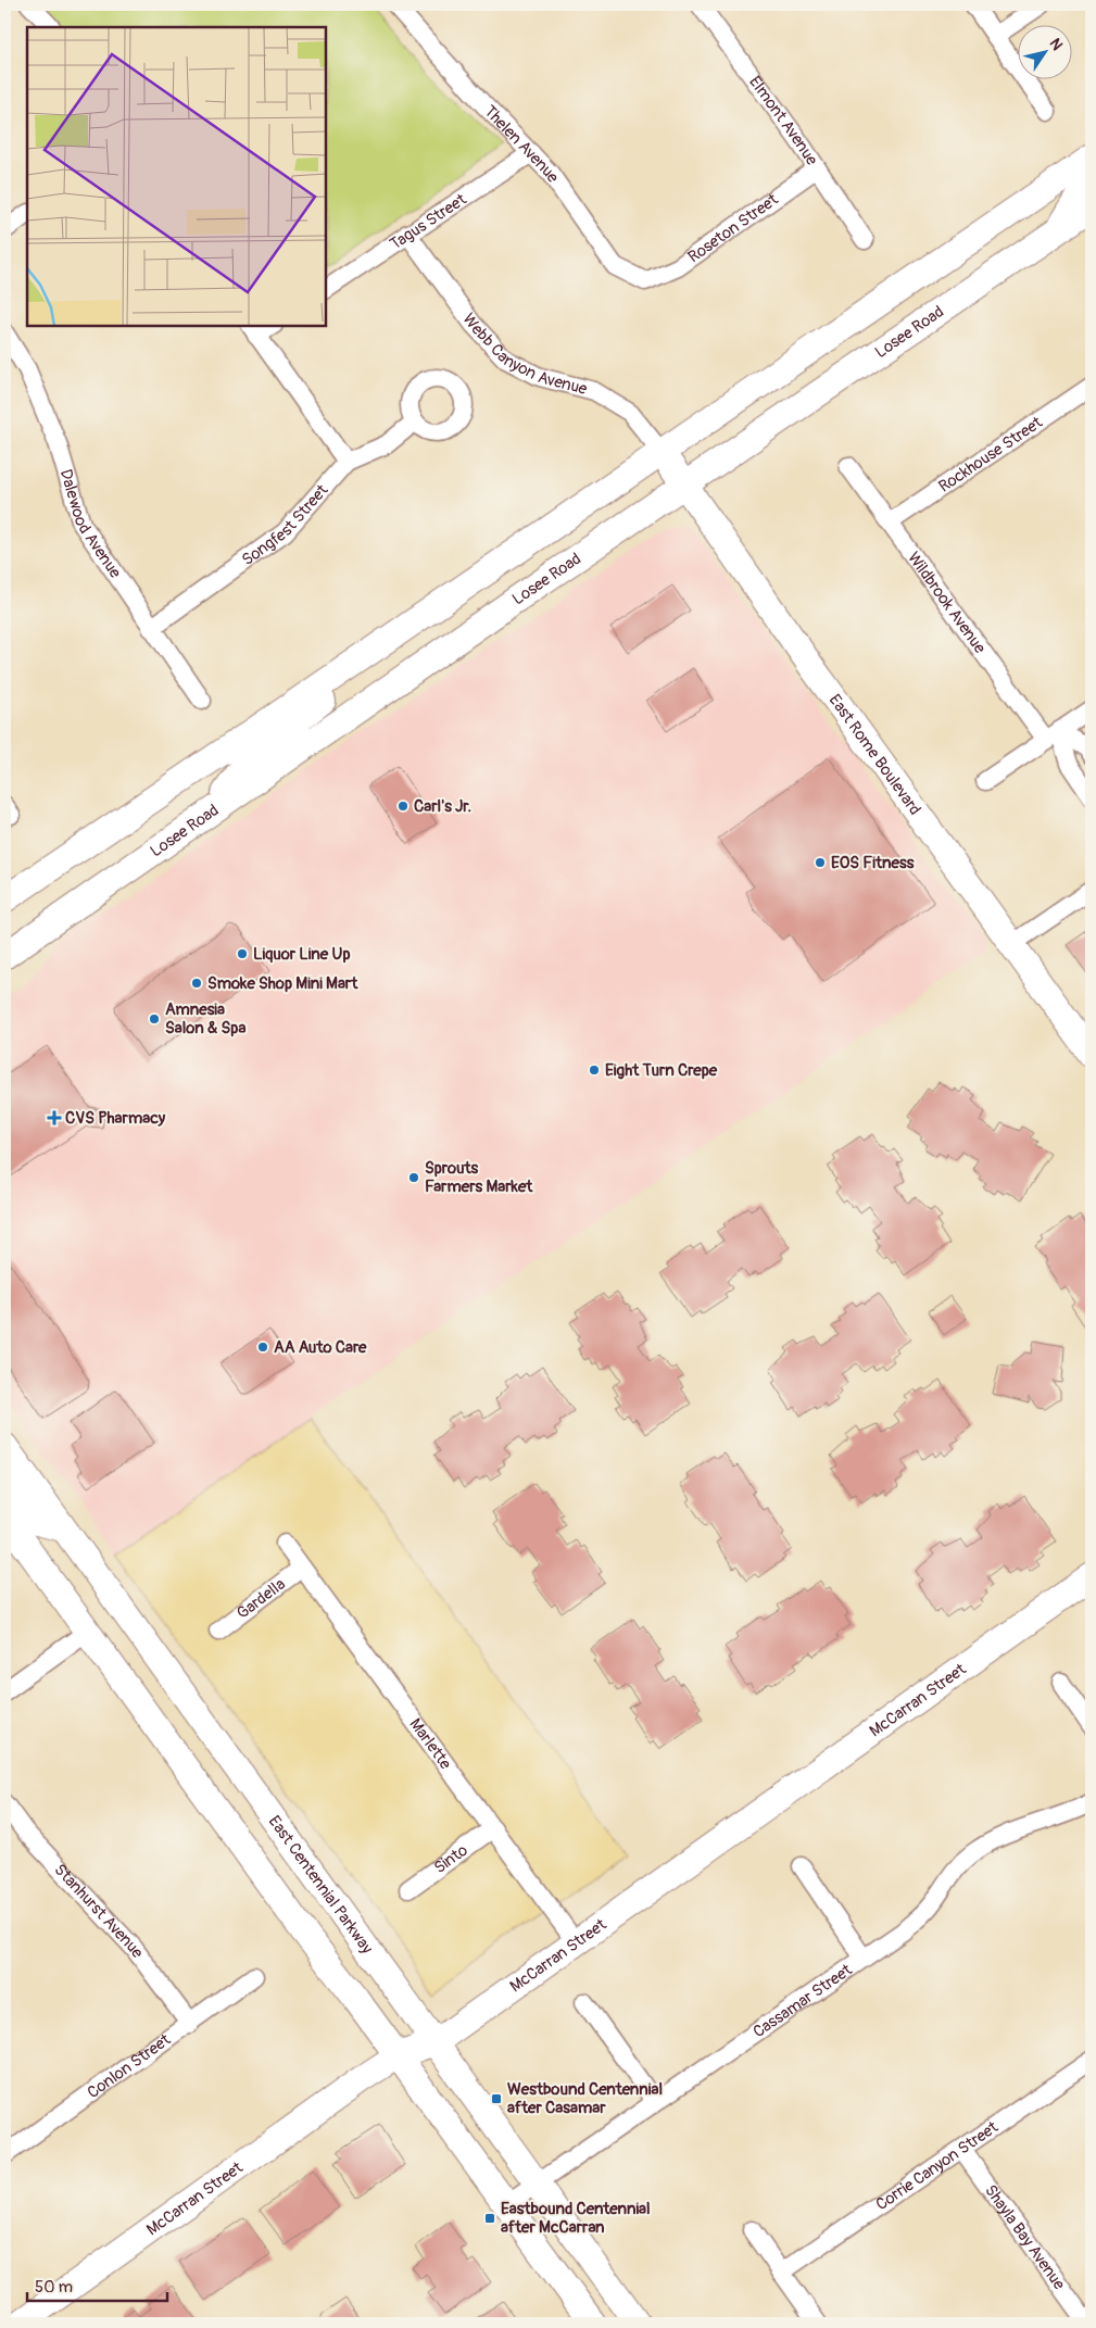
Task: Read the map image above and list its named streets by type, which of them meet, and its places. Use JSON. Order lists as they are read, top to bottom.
{
  "streets": {
    "main road": [
      "Losee Road",
      "East Rome Boulevard",
      "McCarran Street",
      "East Centennial Parkway"
    ],
    "street": [
      "Elmont Avenue",
      "Thelen Avenue",
      "Tagus Street",
      "Roseton Street",
      "Webb Canyon Avenue",
      "Rockhouse Street",
      "Dalewood Avenue",
      "Songfest Street",
      "Wildbrook Avenue",
      "Gardella",
      "Marlette",
      "Sinto",
      "Stanhurst Avenue",
      "Cassamar Street",
      "Conlon Street",
      "Corrie Canyon Street",
      "Shayla Bay Avenue"
    ]
  },
  "crossings": [
    ["Elmont Avenue", "Roseton Street"],
    ["Thelen Avenue", "Tagus Street"],
    ["Thelen Avenue", "Roseton Street"],
    ["Tagus Street", "Webb Canyon Avenue"],
    ["Losee Road", "East Rome Boulevard"],
    ["Webb Canyon Avenue", "East Rome Boulevard"],
    ["Rockhouse Street", "Wildbrook Avenue"],
    ["Dalewood Avenue", "Songfest Street"],
    ["Gardella", "Marlette"],
    ["McCarran Street", "Marlette"],
    ["McCarran Street", "East Centennial Parkway"],
    ["Marlette", "Sinto"],
    ["East Centennial Parkway", "Cassamar Street"],
    ["Stanhurst Avenue", "Conlon Street"],
    ["Corrie Canyon Street", "Shayla Bay Avenue"]
  ],
  "places": {
    "other": [
      "Carl's Jr.",
      "EOS Fitness",
      "Liquor Line Up",
      "Smoke Shop Mini Mart",
      "Amnesia Salon & Spa",
      "Eight Turn Crepe",
      "Sprouts Farmers Market",
      "AA Auto Care"
    ],
    "health": ["CVS Pharmacy"],
    "transit": ["Westbound Centennial after Casamar", "Eastbound Centennial after McCarran"]
  },
  "scale_bar": "50 m",
  "north": "top right"
}
